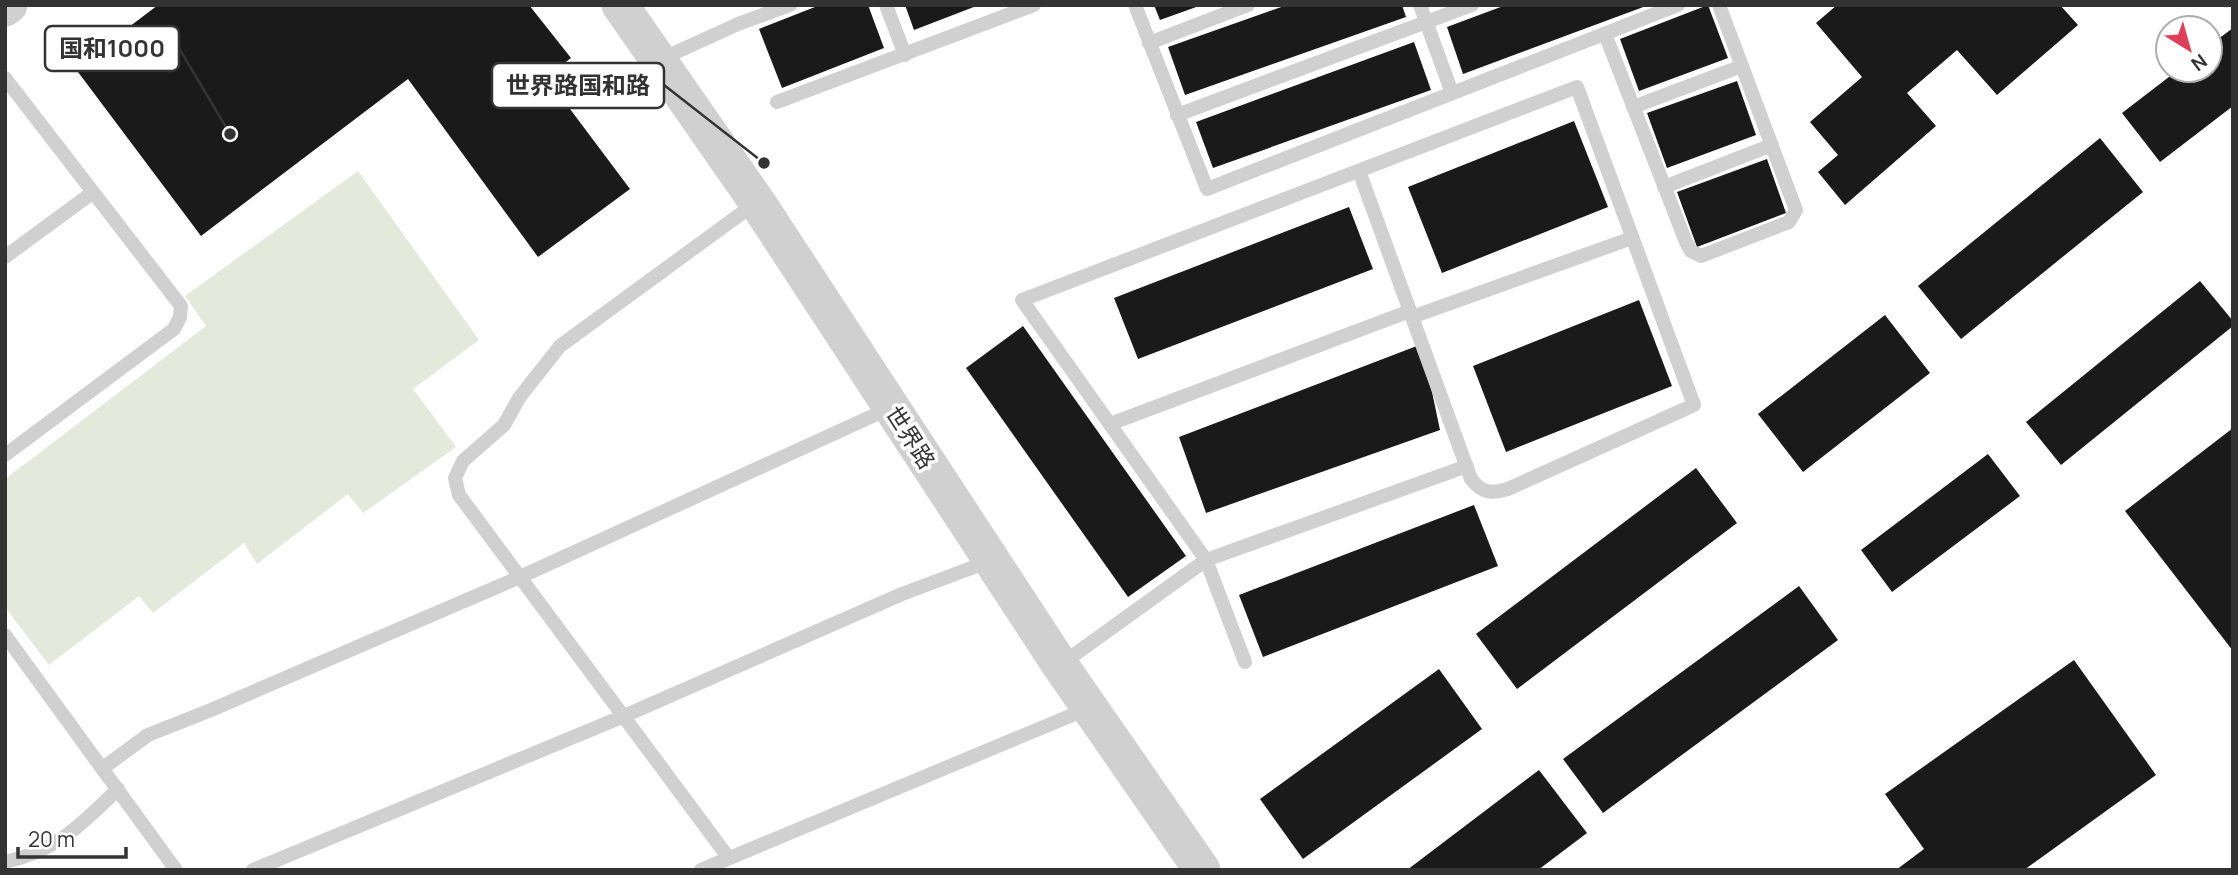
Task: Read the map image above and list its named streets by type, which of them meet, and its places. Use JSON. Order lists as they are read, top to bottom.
{
  "streets": {
    "street": ["世界路"]
  },
  "places": ["国和1000", "世界路国和路"],
  "scale_bar": "20 m",
  "north": "bottom right"
}
